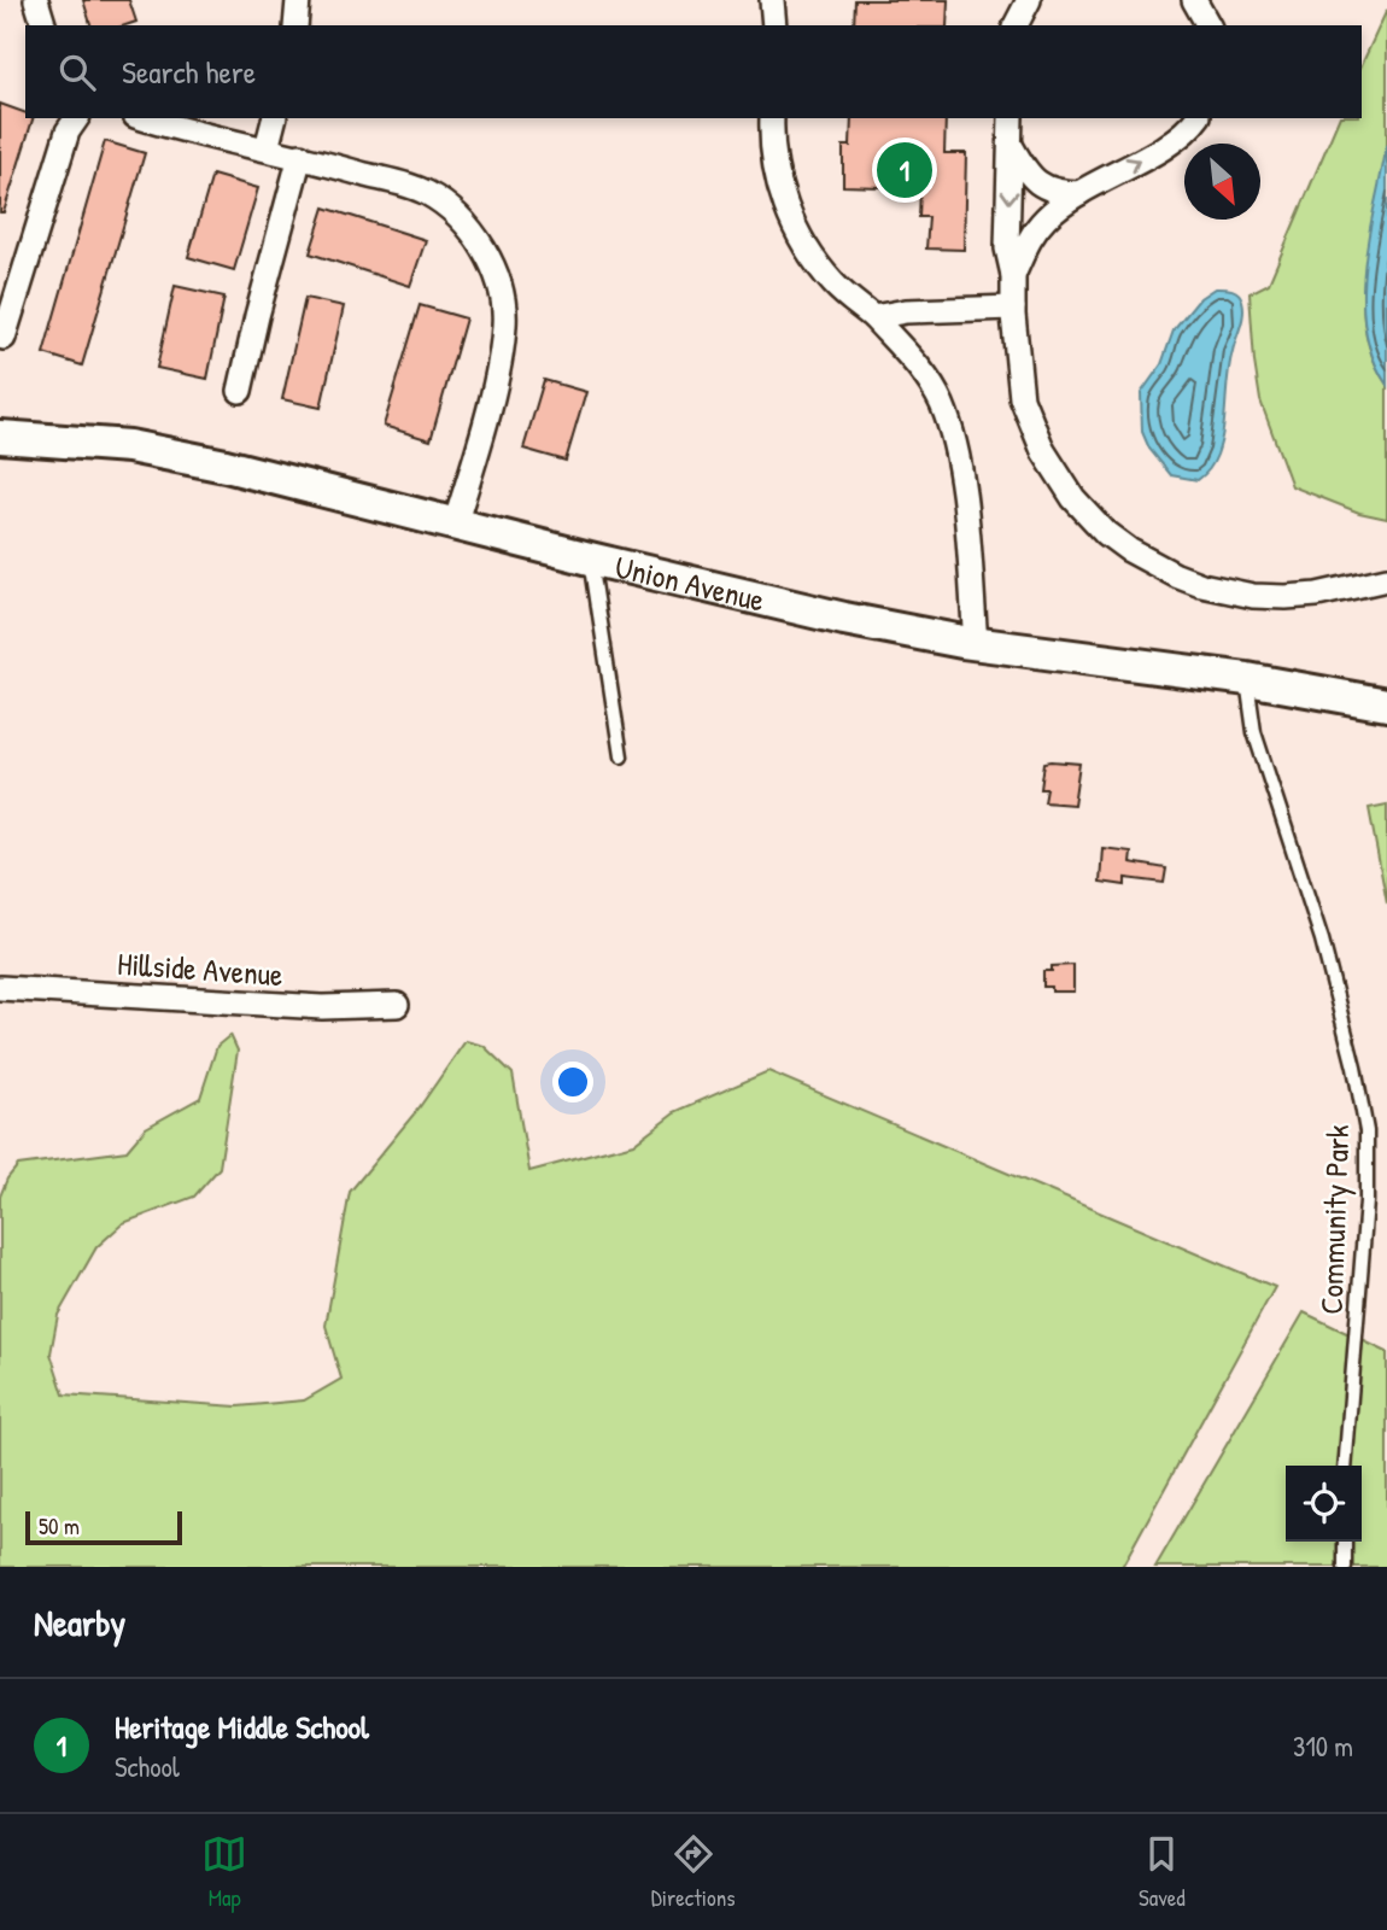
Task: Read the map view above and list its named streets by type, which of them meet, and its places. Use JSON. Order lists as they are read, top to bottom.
{
  "streets": {
    "street": ["Union Avenue", "Hillside Avenue"],
    "lane": ["Community Park"]
  },
  "crossings": [
    ["Union Avenue", "Community Park"]
  ],
  "scale_bar": "50 m",
  "north": "bottom right",
  "page": {
    "search": "Search here",
    "pins": "1",
    "scale": "50 m",
    "heading": "Nearby",
    "list": [
      {
        "mark": "1",
        "name": "Heritage Middle School",
        "note": "School",
        "value": "310 m"
      }
    ],
    "nav": ["Map", "Directions", "Saved"]
  }
}
